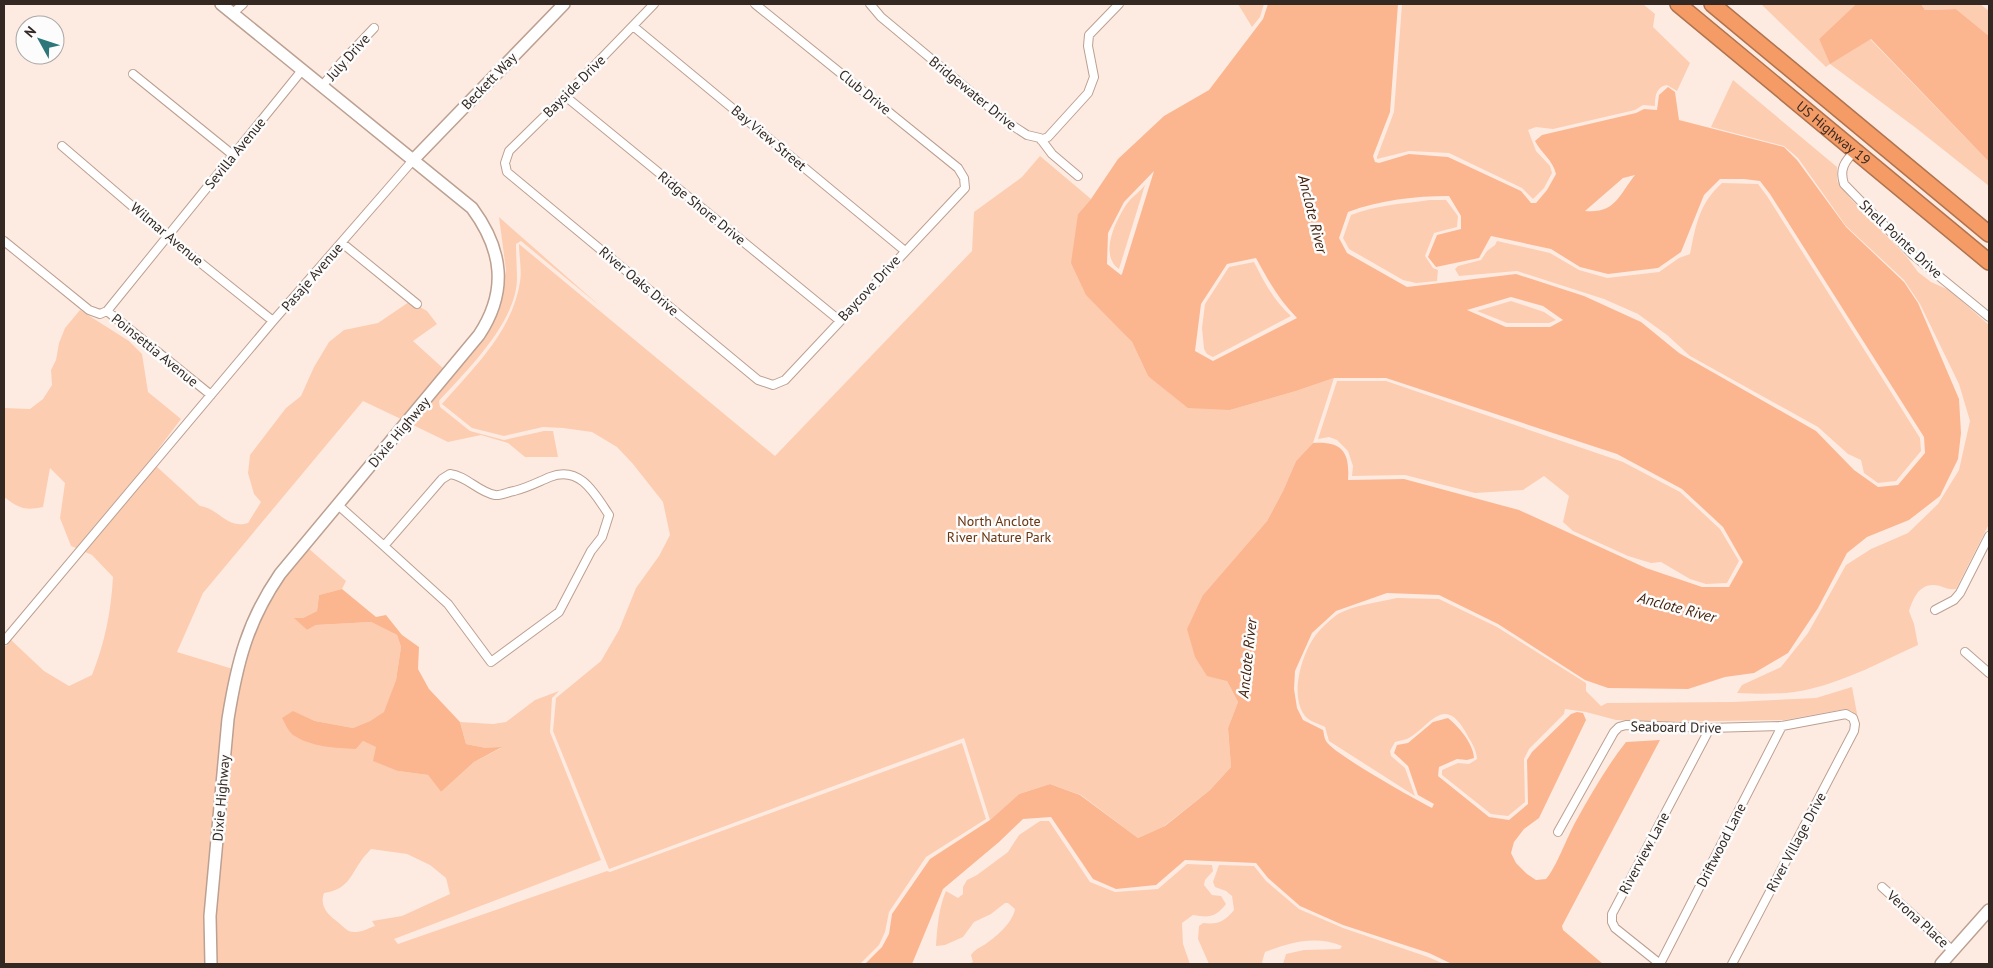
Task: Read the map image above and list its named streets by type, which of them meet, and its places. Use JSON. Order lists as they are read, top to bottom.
{
  "streets": {
    "highway": ["US Highway 19"],
    "street": [
      "July Drive",
      "Beckett Way",
      "Bayside Drive",
      "Club Drive",
      "Bridgewater Drive",
      "Bay View Street",
      "Sevilla Avenue",
      "Ridge Shore Drive",
      "Wilmar Avenue",
      "Shell Pointe Drive",
      "Pasaje Avenue",
      "River Oaks Drive",
      "Baycove Drive",
      "Poinsettia Avenue",
      "Dixie Highway",
      "Seaboard Drive",
      "River Village Drive",
      "Driftwood Lane",
      "Riverview Lane",
      "Verona Place"
    ]
  },
  "crossings": [
    ["July Drive", "Dixie Highway"],
    ["Beckett Way", "Pasaje Avenue"],
    ["Beckett Way", "Dixie Highway"],
    ["Bayside Drive", "Bay View Street"],
    ["Bayside Drive", "Ridge Shore Drive"],
    ["Bayside Drive", "River Oaks Drive"],
    ["Club Drive", "Baycove Drive"],
    ["US Highway 19", "Shell Pointe Drive"],
    ["Bay View Street", "Baycove Drive"],
    ["Sevilla Avenue", "Wilmar Avenue"],
    ["Sevilla Avenue", "Dixie Highway"],
    ["Ridge Shore Drive", "Baycove Drive"],
    ["Wilmar Avenue", "Pasaje Avenue"],
    ["Pasaje Avenue", "Poinsettia Avenue"],
    ["Pasaje Avenue", "Dixie Highway"],
    ["River Oaks Drive", "Baycove Drive"],
    ["Seaboard Drive", "River Village Drive"],
    ["Seaboard Drive", "Driftwood Lane"],
    ["Seaboard Drive", "Riverview Lane"],
    ["Driftwood Lane", "Riverview Lane"]
  ],
  "water": ["Anclote River"],
  "parks": ["North Anclote River Nature Park"],
  "north": "top left"
}
